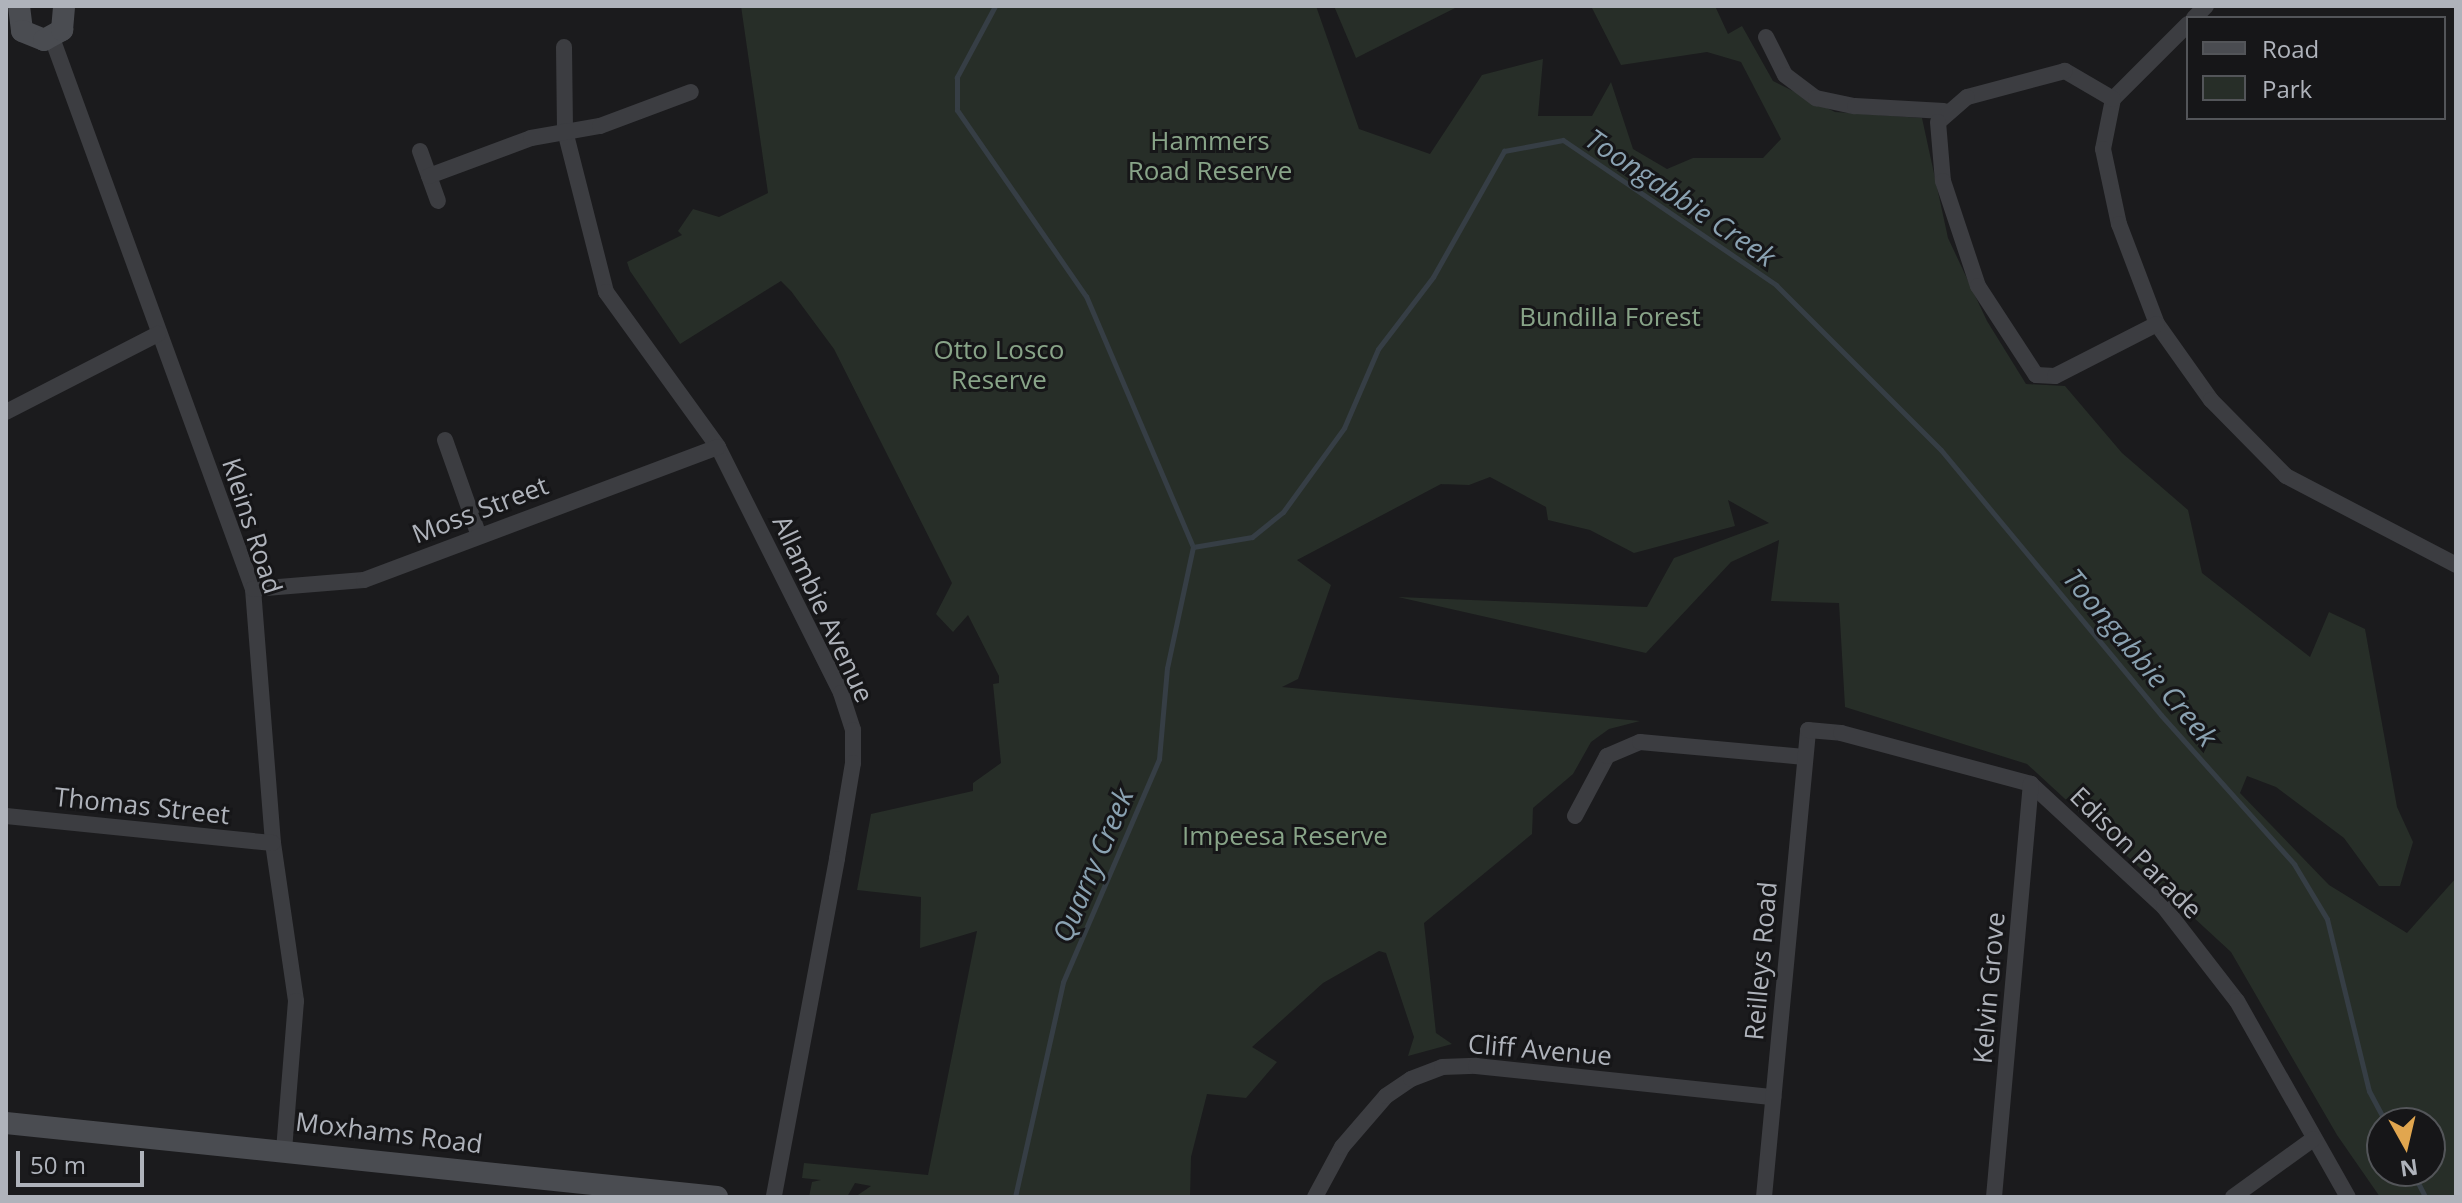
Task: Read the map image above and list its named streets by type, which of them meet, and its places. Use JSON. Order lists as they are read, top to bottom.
{
  "streets": {
    "street": [
      "Moss Street",
      "Kleins Road",
      "Allambie Avenue",
      "Thomas Street",
      "Edison Parade",
      "Reilleys Road",
      "Kelvin Grove",
      "Cliff Avenue",
      "Moxhams Road"
    ]
  },
  "crossings": [
    ["Moss Street", "Kleins Road"],
    ["Moss Street", "Allambie Avenue"],
    ["Kleins Road", "Thomas Street"],
    ["Kleins Road", "Moxhams Road"],
    ["Edison Parade", "Reilleys Road"],
    ["Edison Parade", "Kelvin Grove"],
    ["Reilleys Road", "Cliff Avenue"]
  ],
  "water": ["Toongabbie Creek", "Quarry Creek"],
  "parks": [
    "Hammers Road Reserve",
    "Bundilla Forest",
    "Otto Losco Reserve",
    "Impeesa Reserve"
  ],
  "legend": ["Road", "Park"],
  "scale_bar": "50 m",
  "north": "bottom"
}
